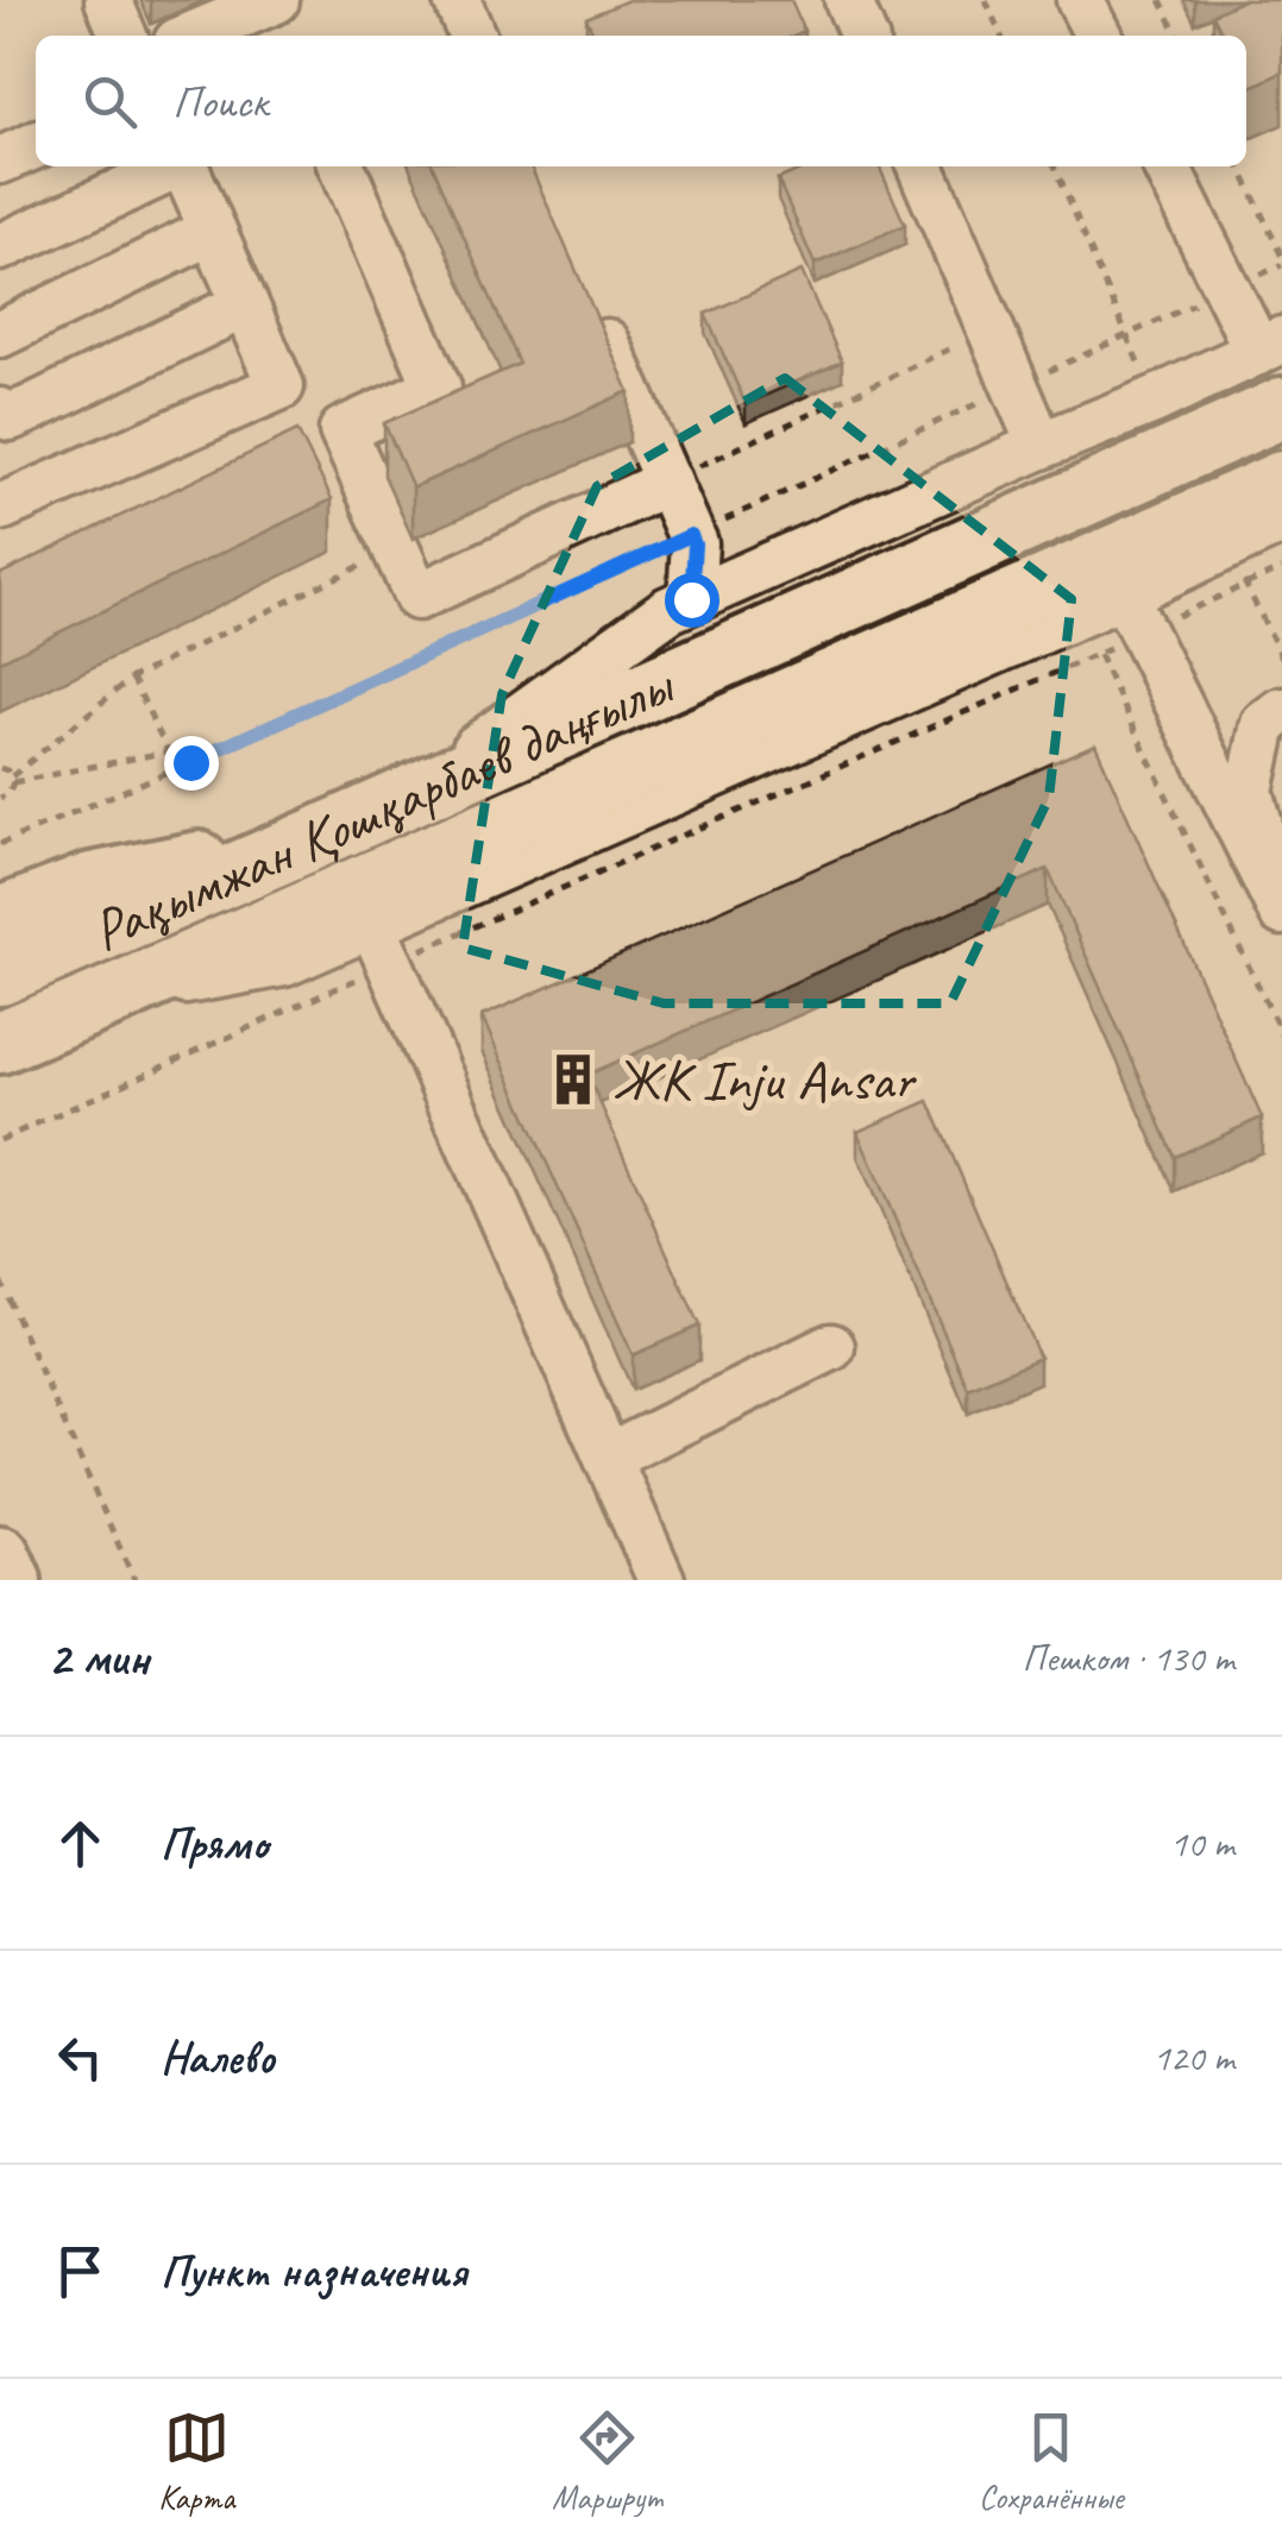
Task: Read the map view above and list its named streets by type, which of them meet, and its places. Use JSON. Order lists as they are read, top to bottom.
{
  "streets": {
    "main road": ["Рақымжан Қошқарбаев даңғылы"]
  },
  "places": {
    "building": ["ЖК Inju Ansar"]
  },
  "page": {
    "search": "Поиск",
    "heading": ["2 мин", "Пешком · 130 m"],
    "list": [
      ["Прямо", "10 m"],
      ["Налево", "120 m"],
      "Пункт назначения"
    ],
    "nav": ["Карта", "Маршрут", "Сохранённые"]
  }
}
